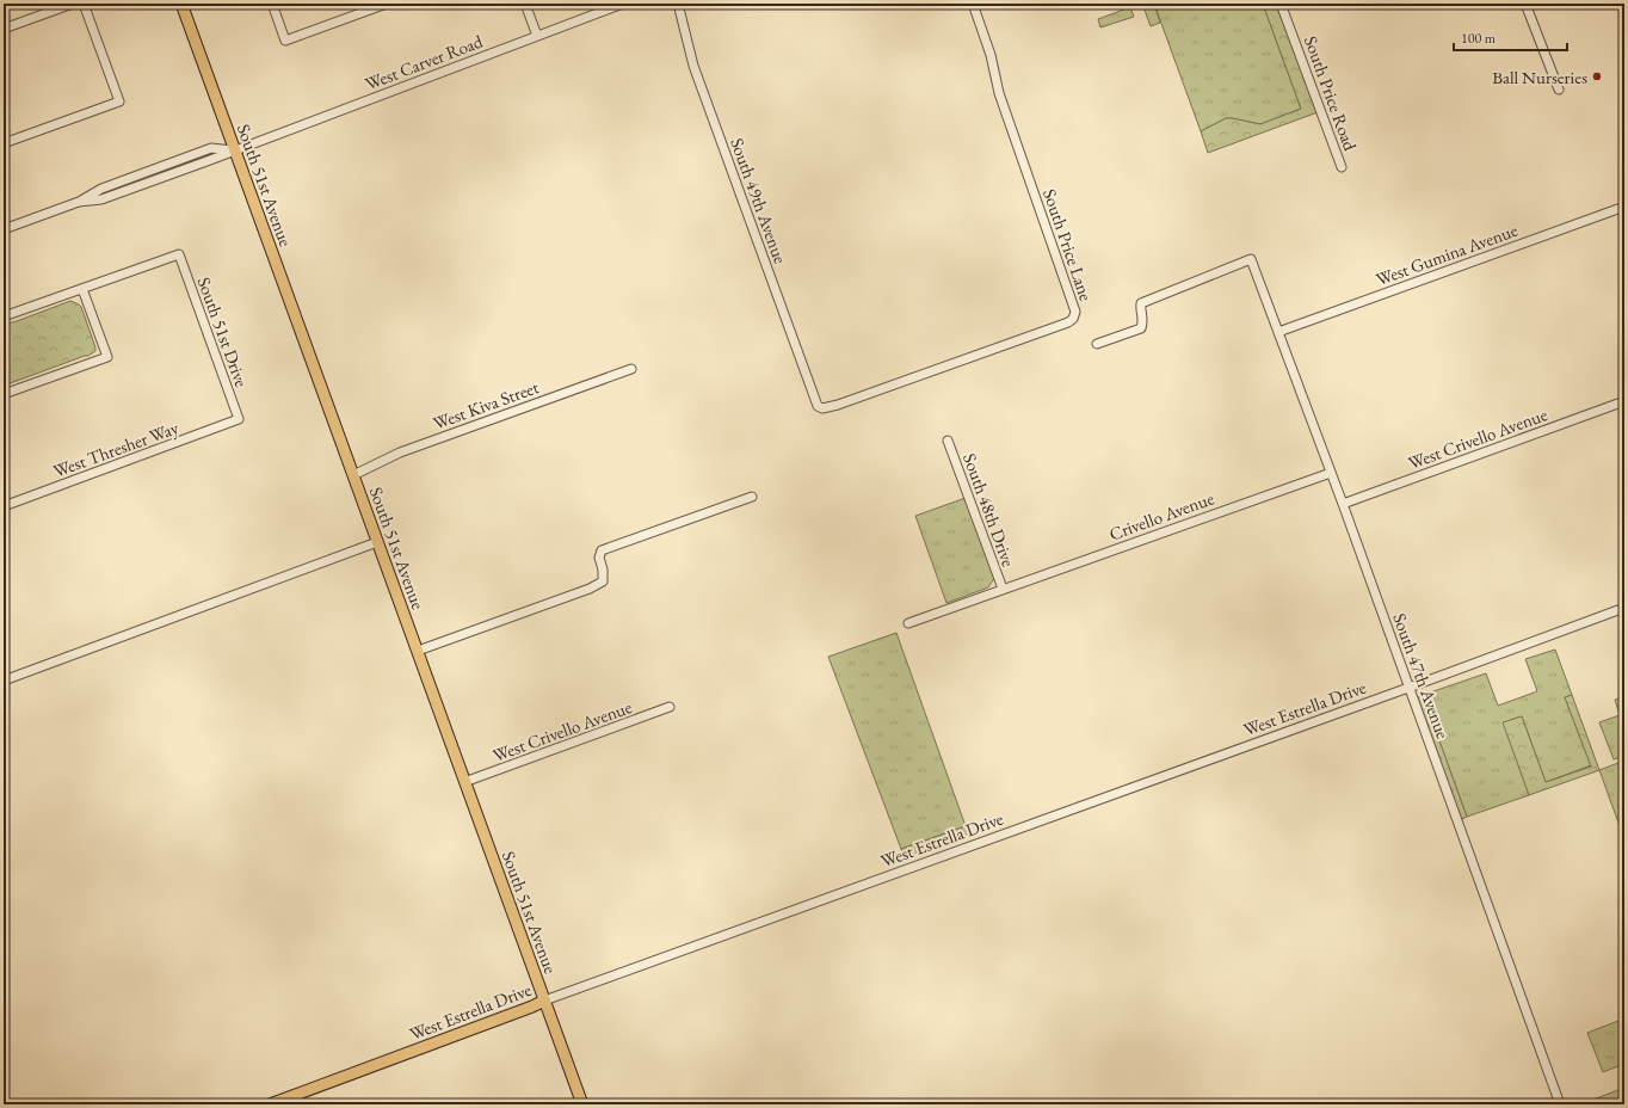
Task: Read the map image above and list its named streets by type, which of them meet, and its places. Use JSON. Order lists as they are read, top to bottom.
{
  "streets": {
    "main road": ["South 51st Avenue", "West Estrella Drive"],
    "street": [
      "West Carver Road",
      "South Price Road",
      "South 49th Avenue",
      "South Price Lane",
      "West Gumina Avenue",
      "South 51st Drive",
      "West Kiva Street",
      "West Crivello Avenue",
      "West Thresher Way",
      "South 48th Drive",
      "Crivello Avenue",
      "South 47th Avenue"
    ]
  },
  "crossings": [
    ["West Carver Road", "South 51st Avenue"],
    ["South 51st Avenue", "West Kiva Street"],
    ["South 51st Avenue", "West Crivello Avenue"],
    ["South 51st Avenue", "West Estrella Drive"],
    ["South 49th Avenue", "South Price Lane"],
    ["West Gumina Avenue", "South 47th Avenue"],
    ["South 51st Drive", "West Thresher Way"],
    ["West Crivello Avenue", "South 47th Avenue"],
    ["South 48th Drive", "Crivello Avenue"],
    ["Crivello Avenue", "South 47th Avenue"],
    ["South 47th Avenue", "West Estrella Drive"]
  ],
  "places": ["Ball Nurseries"],
  "scale_bar": "100 m"
}
